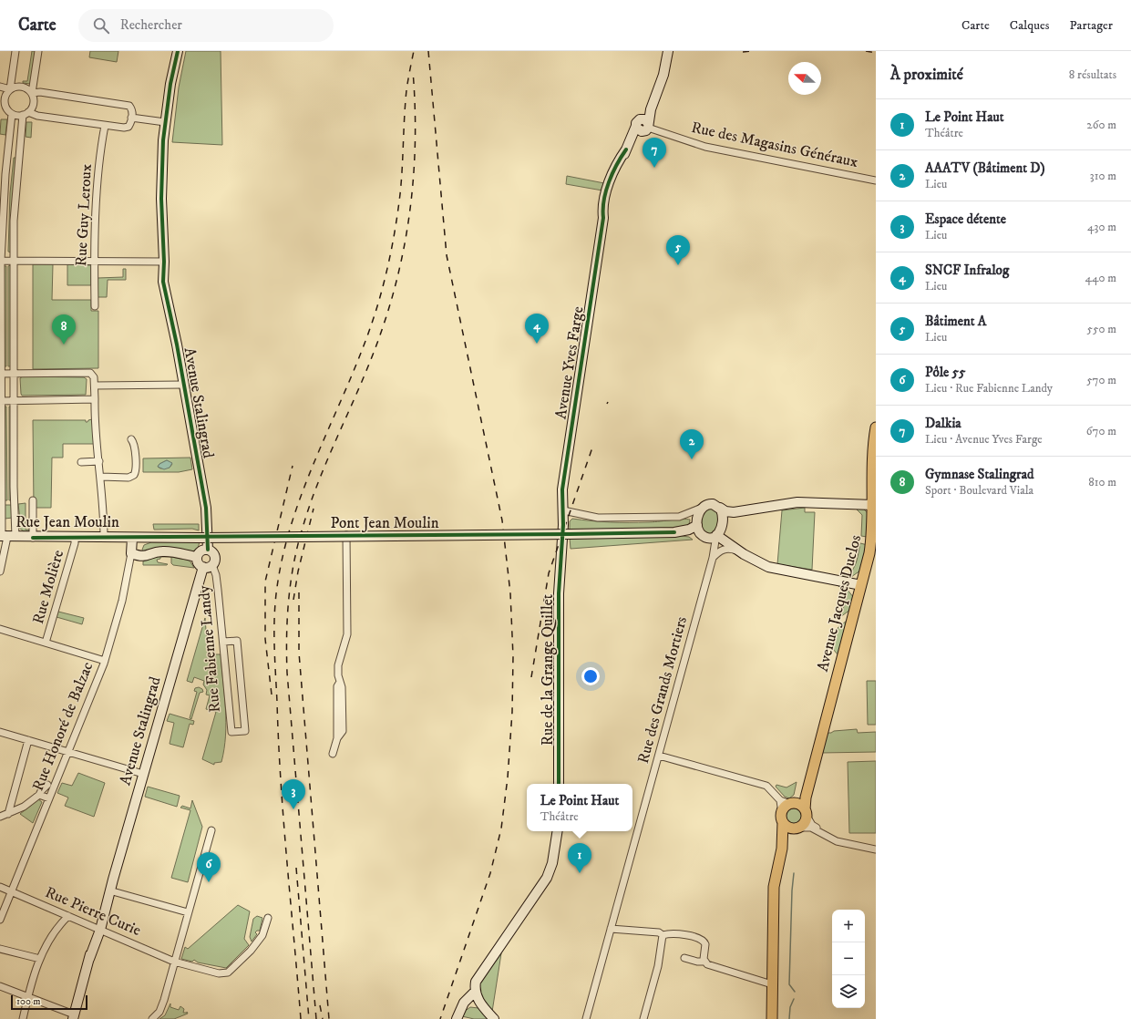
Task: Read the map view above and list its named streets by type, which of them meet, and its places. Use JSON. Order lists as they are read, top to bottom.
{
  "streets": {
    "main road": ["Avenue Jacques Duclos"],
    "street": [
      "Rue des Magasins Généraux",
      "Rue Guy Leroux",
      "Avenue Yves Farge",
      "Avenue Stalingrad",
      "Rue Jean Moulin",
      "Pont Jean Moulin",
      "Rue Molière",
      "Rue Fabienne Landy",
      "Rue de la Grange Quillet",
      "Rue des Grands Mortiers",
      "Rue Honoré de Balzac",
      "Rue Pierre Curie"
    ]
  },
  "crossings": [
    ["Rue des Magasins Généraux", "Avenue Yves Farge"],
    ["Avenue Yves Farge", "Rue de la Grange Quillet"],
    ["Avenue Stalingrad", "Rue Fabienne Landy"],
    ["Avenue Stalingrad", "Rue Pierre Curie"],
    ["Rue Jean Moulin", "Pont Jean Moulin"],
    ["Rue Jean Moulin", "Rue Molière"],
    ["Rue Jean Moulin", "Rue Honoré de Balzac"],
    ["Pont Jean Moulin", "Rue Honoré de Balzac"],
    ["Rue Honoré de Balzac", "Rue Pierre Curie"]
  ],
  "scale_bar": "100 m",
  "north": "left",
  "page": {
    "header": "Carte",
    "search": "Rechercher",
    "nav": ["Carte", "Calques", "Partager"],
    "heading": ["À proximité", "8 résultats"],
    "list": [
      {
        "mark": "1",
        "name": "Le Point Haut",
        "note": "Théâtre",
        "value": "260 m"
      },
      {
        "mark": "2",
        "name": "AAATV (Bâtiment D)",
        "note": "Lieu",
        "value": "310 m"
      },
      {
        "mark": "3",
        "name": "Espace détente",
        "note": "Lieu",
        "value": "430 m"
      },
      {
        "mark": "4",
        "name": "SNCF Infralog",
        "note": "Lieu",
        "value": "440 m"
      },
      {
        "mark": "5",
        "name": "Bâtiment A",
        "note": "Lieu",
        "value": "550 m"
      },
      {
        "mark": "6",
        "name": "Pôle 55",
        "note": "Lieu · Rue Fabienne Landy",
        "value": "570 m"
      },
      {
        "mark": "7",
        "name": "Dalkia",
        "note": "Lieu · Avenue Yves Farge",
        "value": "670 m"
      },
      {
        "mark": "8",
        "name": "Gymnase Stalingrad",
        "note": "Sport · Boulevard Viala",
        "value": "810 m"
      }
    ],
    "pins": [
      "7",
      "5",
      "4",
      "8",
      "2",
      "3",
      "1",
      "6"
    ],
    "popup": ["Le Point Haut", "Théâtre"],
    "map_buttons": ["+", "−"],
    "scale": "100 m"
  }
}
